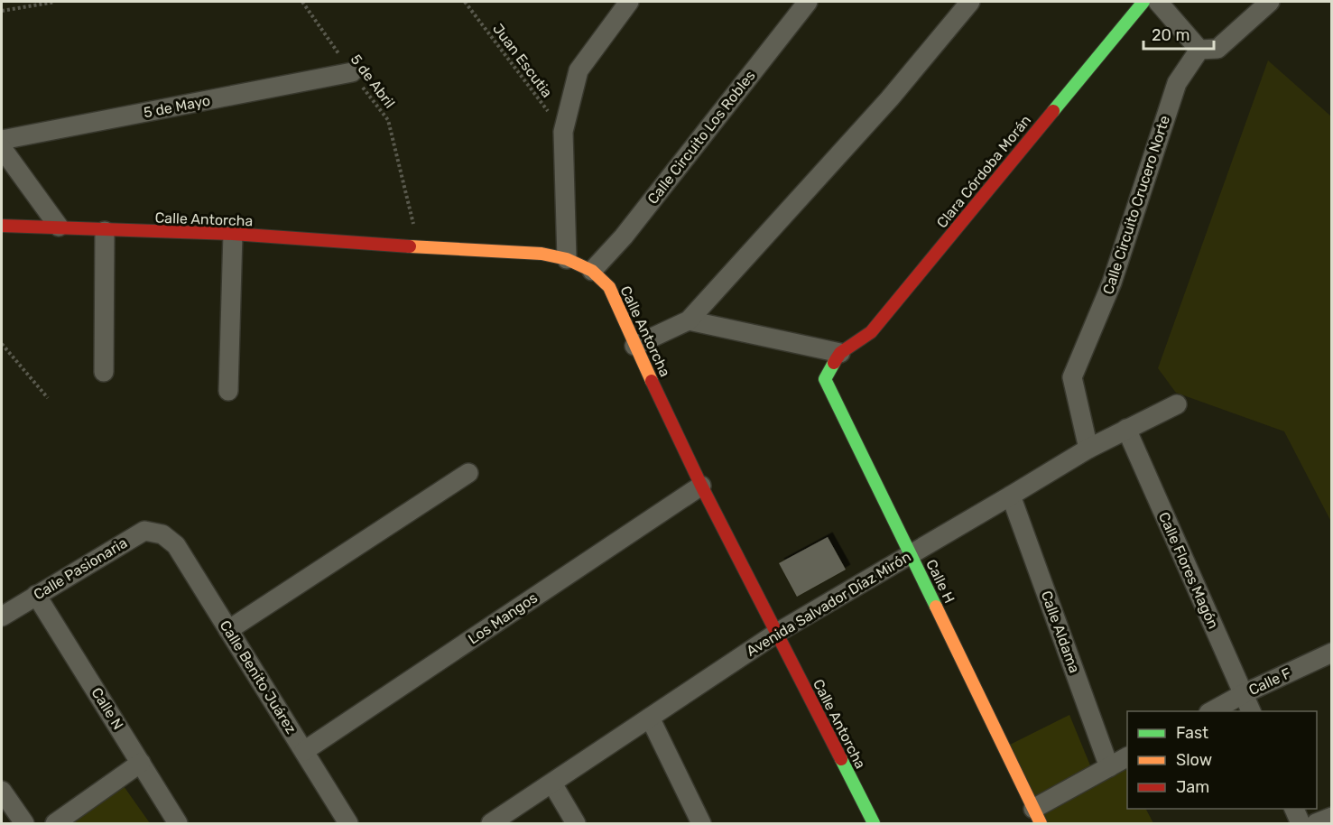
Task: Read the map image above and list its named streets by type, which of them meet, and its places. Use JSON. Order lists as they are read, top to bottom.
{
  "streets": {
    "street": [
      "5 de Mayo",
      "Calle Circuito Los Robles",
      "Clara Córdoba Morán",
      "Calle Circuito Crucero Norte",
      "Calle Antorcha",
      "Calle Pasionaria",
      "Calle Flores Magón",
      "Calle H",
      "Avenida Salvador Díaz Mirón",
      "Los Mangos",
      "Calle Aldama",
      "Calle Benito Juárez",
      "Calle F",
      "Calle N"
    ],
    "path": ["Juan Escutia", "5 de Abril"]
  },
  "crossings": [
    ["5 de Abril", "5 de Mayo"],
    ["5 de Abril", "Calle Antorcha"],
    ["Calle Circuito Los Robles", "Calle Antorcha"],
    ["Clara Córdoba Morán", "Calle H"],
    ["Calle Circuito Crucero Norte", "Avenida Salvador Díaz Mirón"],
    ["Calle Antorcha", "Avenida Salvador Díaz Mirón"],
    ["Calle Antorcha", "Los Mangos"],
    ["Calle Pasionaria", "Calle Benito Juárez"],
    ["Calle Pasionaria", "Calle N"],
    ["Calle Flores Magón", "Avenida Salvador Díaz Mirón"],
    ["Calle Flores Magón", "Calle F"],
    ["Calle H", "Avenida Salvador Díaz Mirón"],
    ["Avenida Salvador Díaz Mirón", "Calle Aldama"],
    ["Los Mangos", "Calle Benito Juárez"]
  ],
  "legend": ["Fast", "Slow", "Jam"],
  "scale_bar": "20 m"
}
